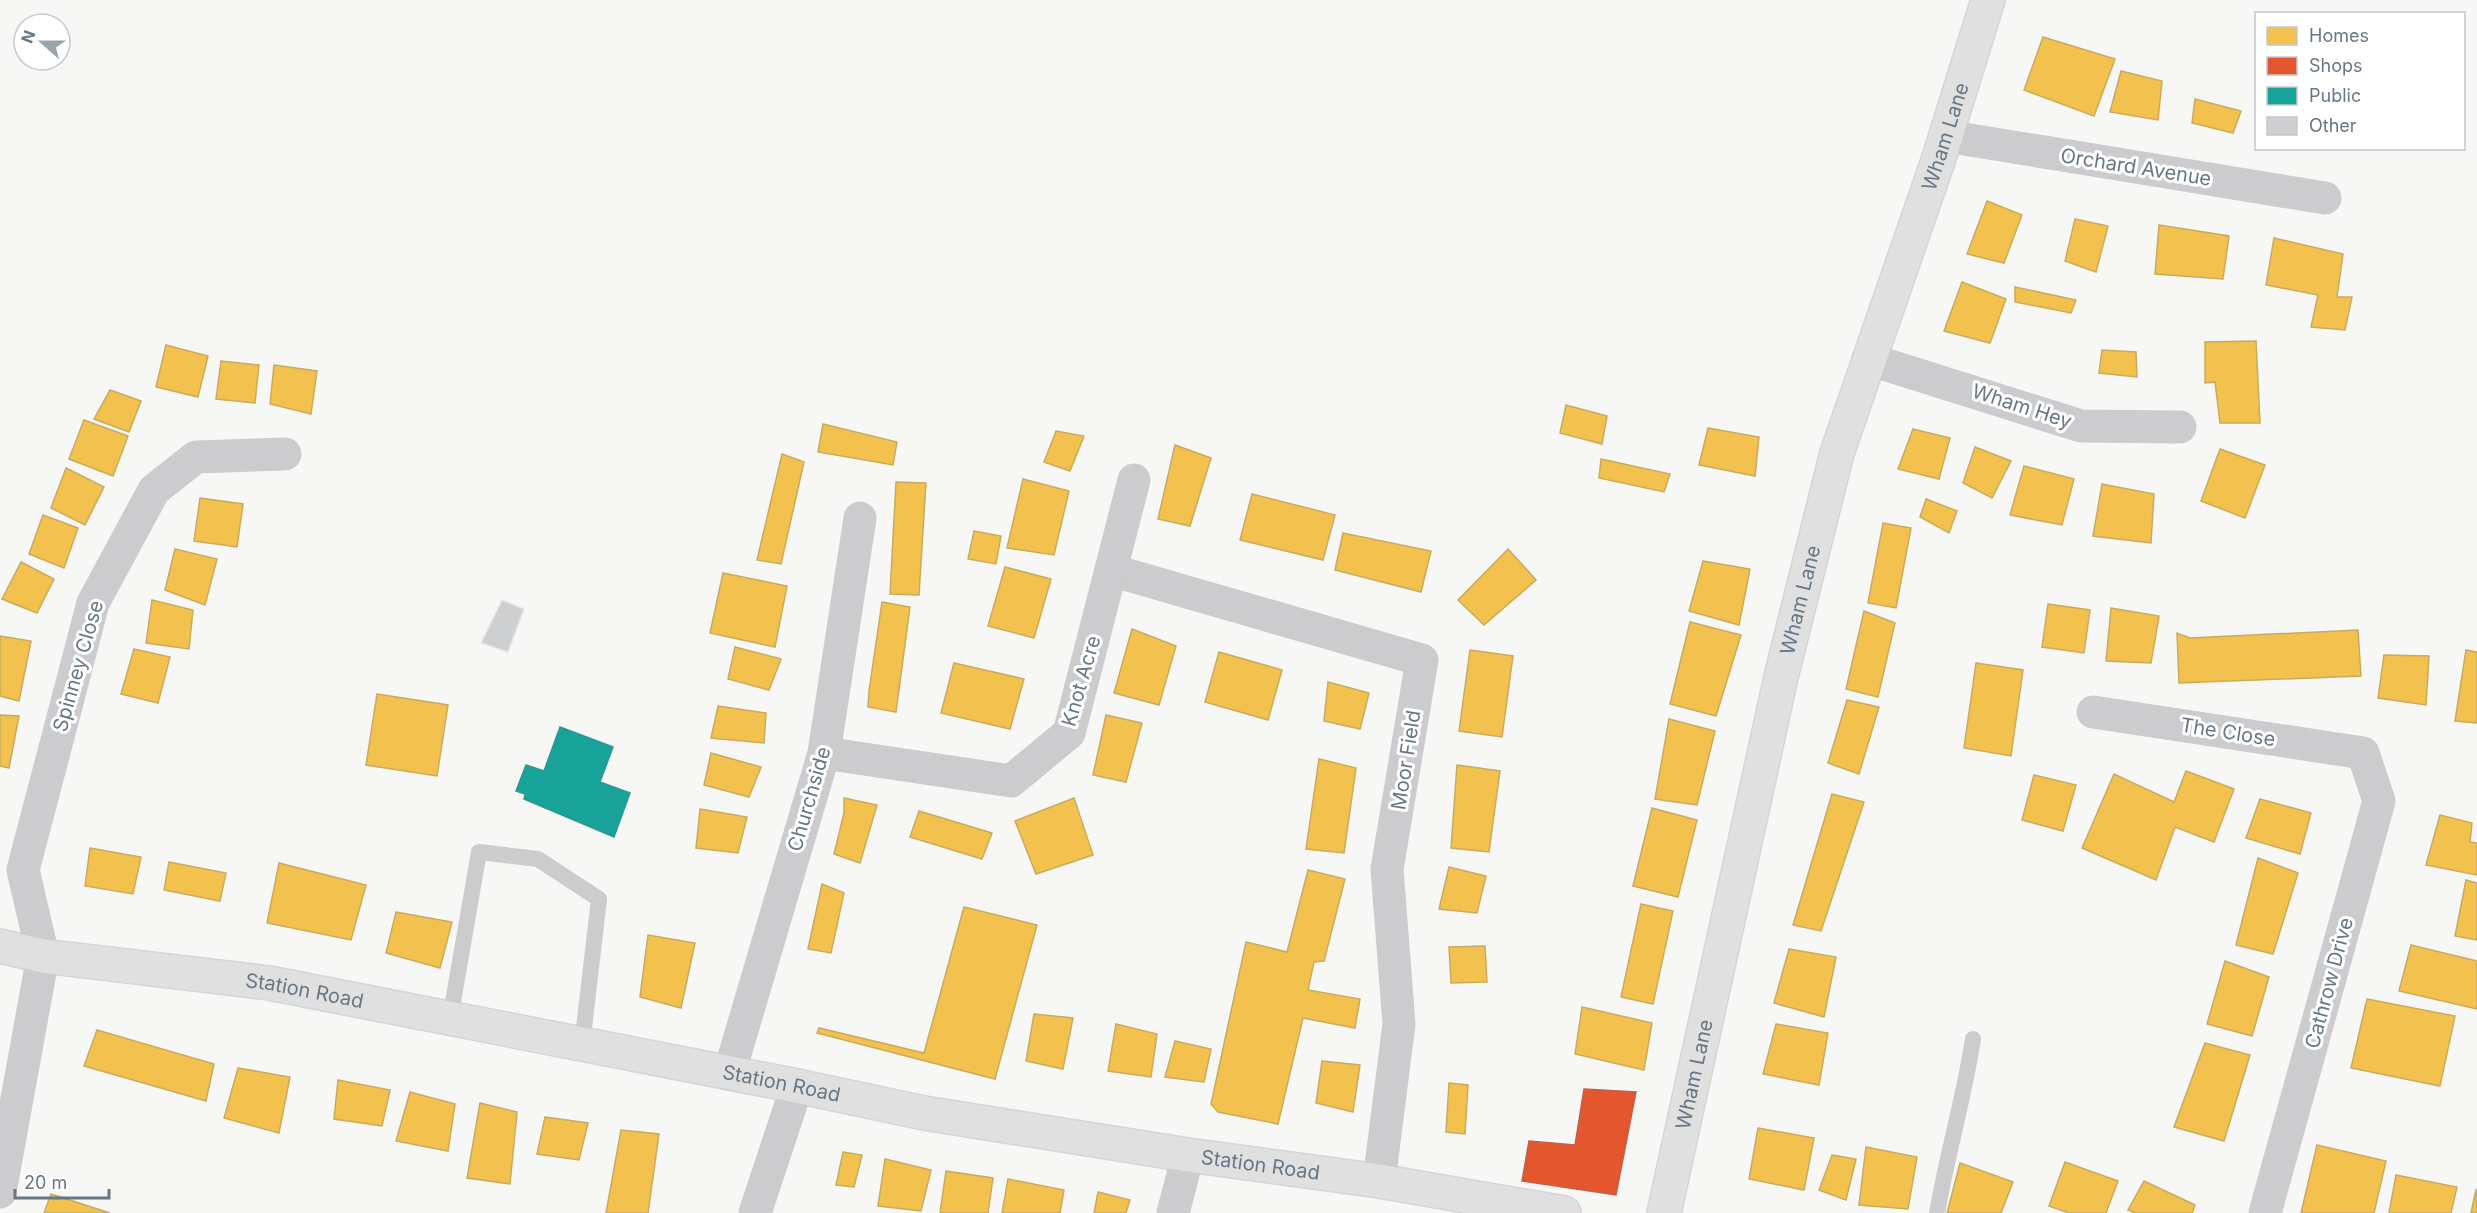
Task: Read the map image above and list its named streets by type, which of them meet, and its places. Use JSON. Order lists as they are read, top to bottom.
{
  "streets": {
    "street": [
      "Wham Lane",
      "Orchard Avenue",
      "Wham Hey",
      "Spinney Close",
      "Knot Acre",
      "The Close",
      "Moor Field",
      "Churchside",
      "Cathrow Drive",
      "Station Road"
    ]
  },
  "crossings": [
    ["Wham Lane", "Orchard Avenue"],
    ["Wham Lane", "Wham Hey"],
    ["Spinney Close", "Station Road"],
    ["Knot Acre", "Moor Field"],
    ["Knot Acre", "Churchside"],
    ["The Close", "Cathrow Drive"],
    ["Moor Field", "Station Road"],
    ["Churchside", "Station Road"]
  ],
  "legend": [
    "Homes",
    "Shops",
    "Public",
    "Other"
  ],
  "scale_bar": "20 m",
  "north": "left"
}
